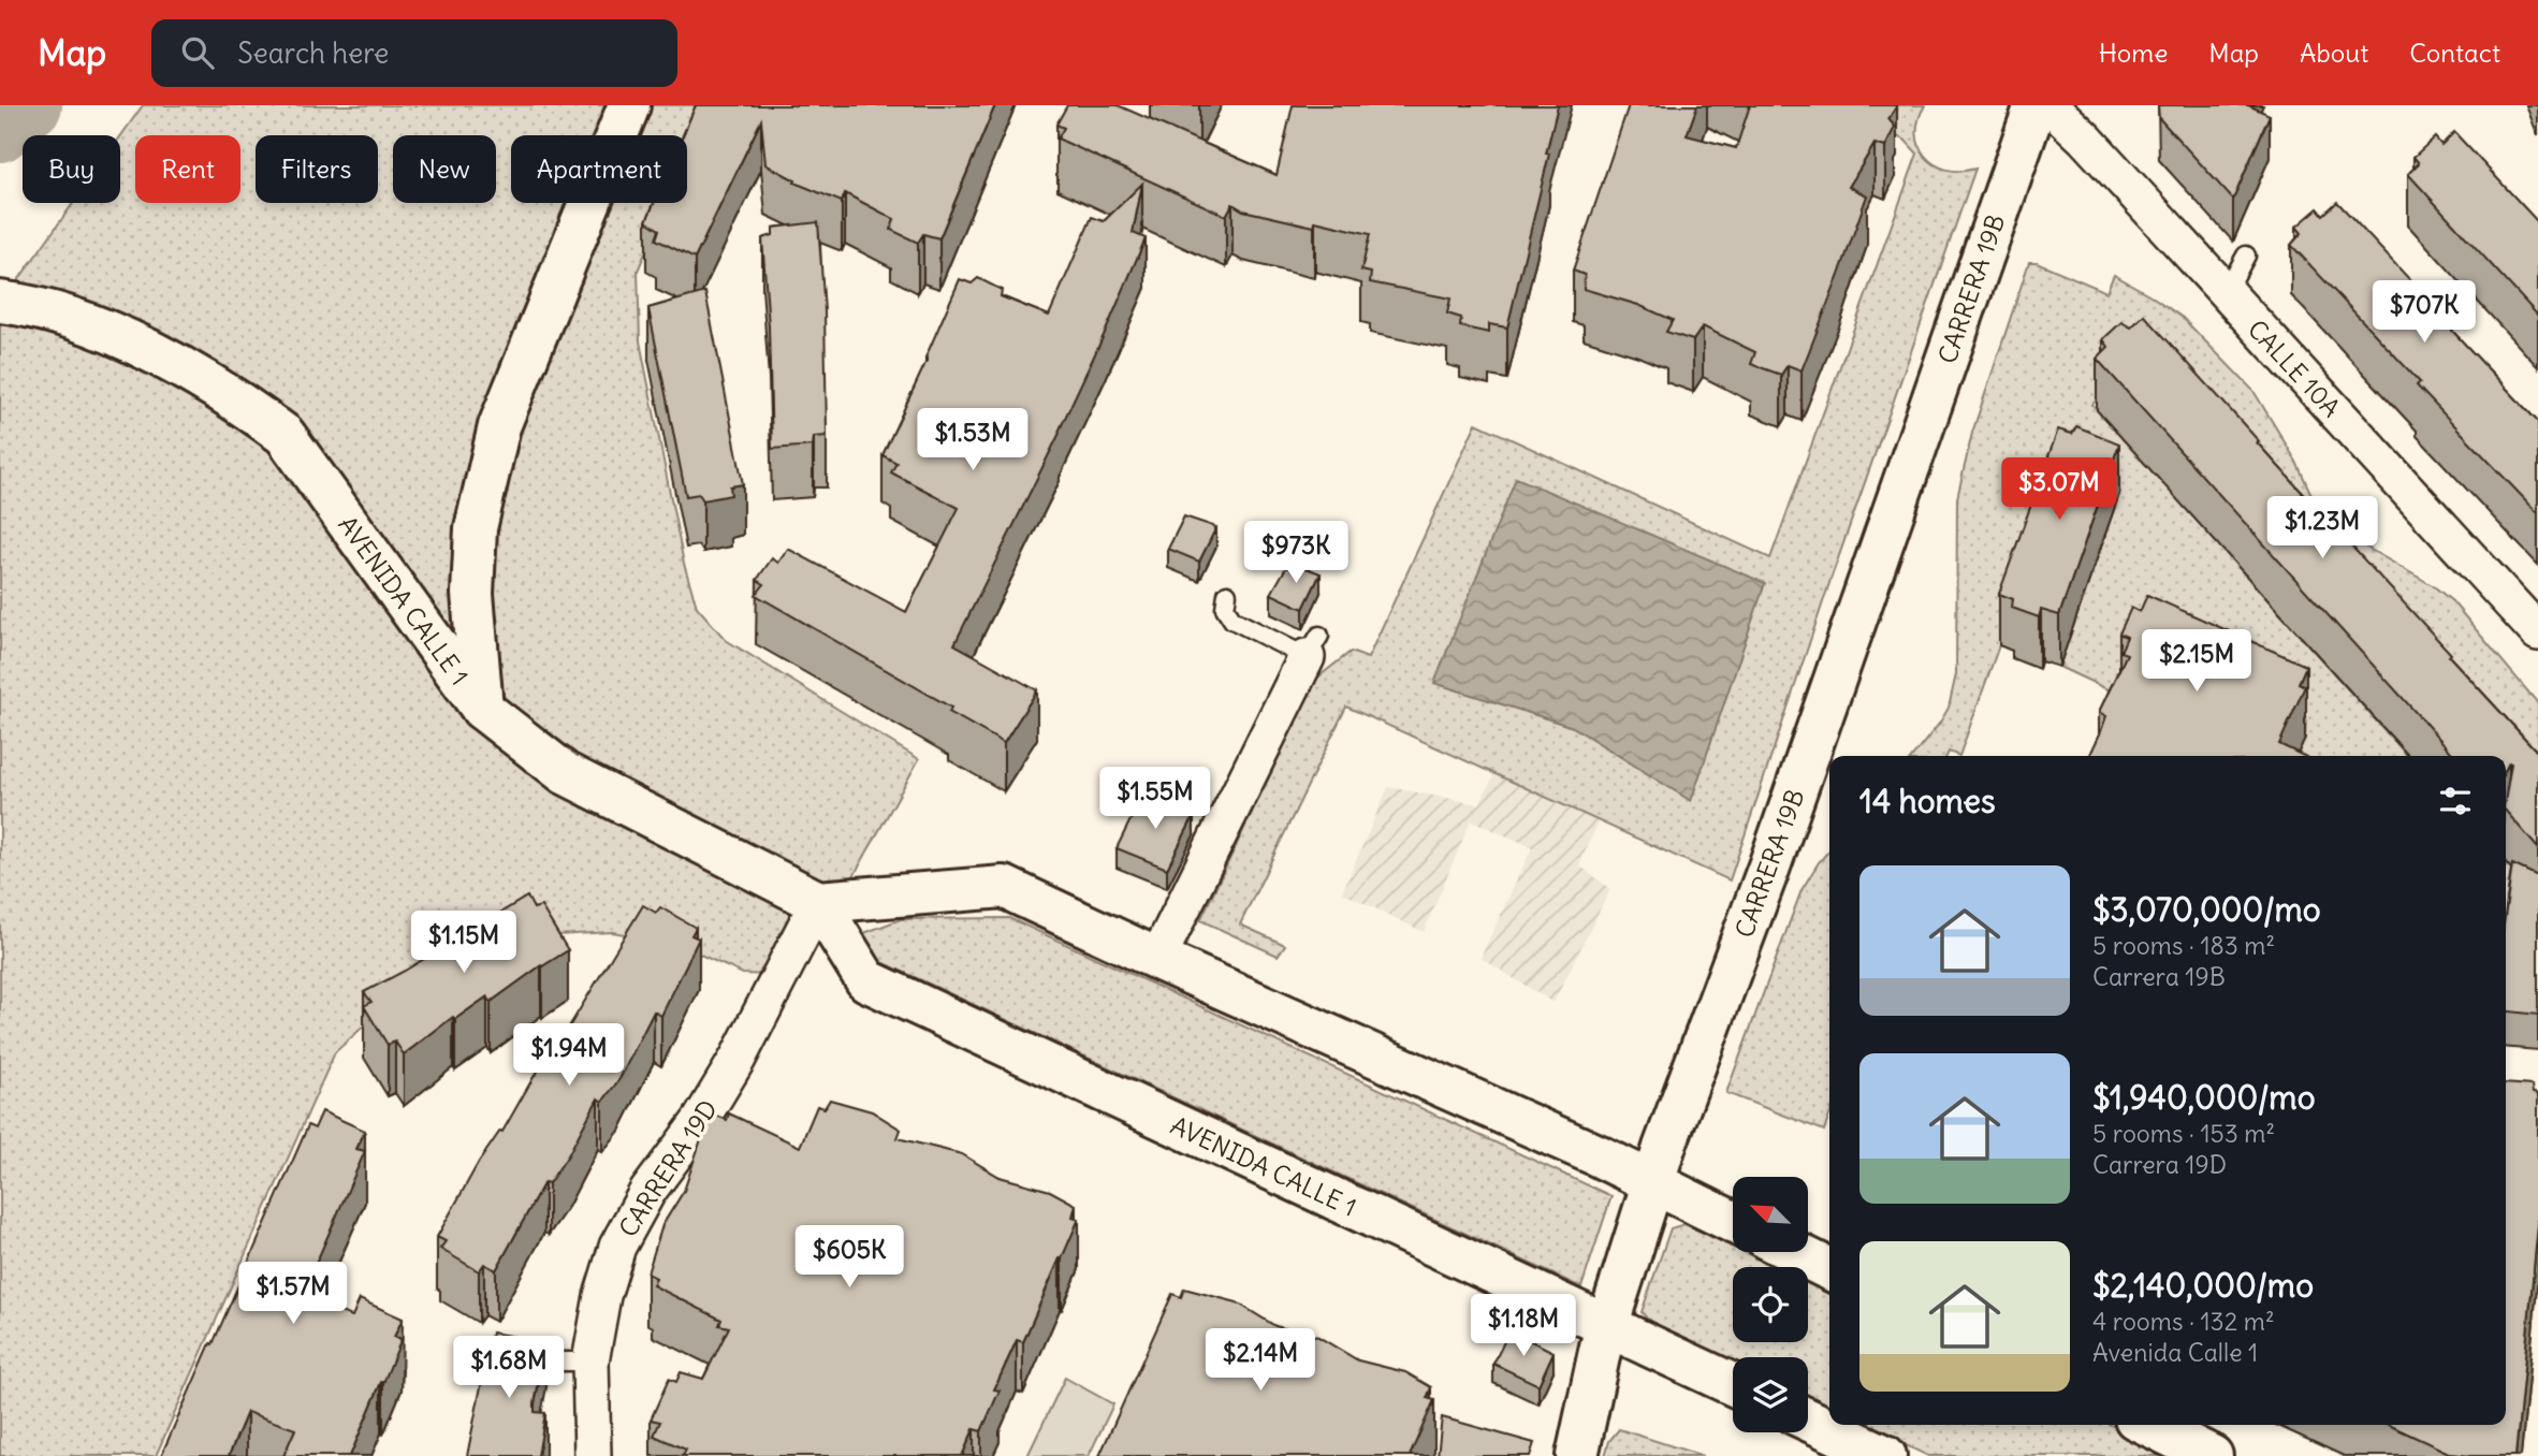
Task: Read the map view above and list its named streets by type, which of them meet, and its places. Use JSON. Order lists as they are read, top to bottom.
{
  "streets": {
    "main road": ["CARRERA 19B", "AVENIDA CALLE 1"],
    "street": ["CALLE 10A", "CARRERA 19D"]
  },
  "crossings": [
    ["CARRERA 19B", "AVENIDA CALLE 1"],
    ["AVENIDA CALLE 1", "CARRERA 19D"]
  ],
  "north": "top left",
  "page": {
    "header": "Map",
    "search": "Search here",
    "nav": [
      "Home",
      "Map",
      "About",
      "Contact"
    ],
    "chip": [
      "Buy",
      "Rent",
      "Filters",
      "New",
      "Apartment"
    ],
    "price": [
      "$707K",
      "$1.53M",
      "$3.07M",
      "$1.23M",
      "$973K",
      "$2.15M",
      "$1.55M",
      "$1.15M",
      "$1.94M",
      "$605K",
      "$1.57M",
      "$1.18M",
      "$2.14M",
      "$1.68M"
    ],
    "heading": "14 homes",
    "list": [
      {
        "name": "$3,070,000/mo",
        "note": "5 rooms · 183 m² · Carrera 19B"
      },
      {
        "name": "$1,940,000/mo",
        "note": "5 rooms · 153 m² · Carrera 19D"
      },
      {
        "name": "$2,140,000/mo",
        "note": "4 rooms · 132 m² · Avenida Calle 1"
      }
    ]
  }
}
